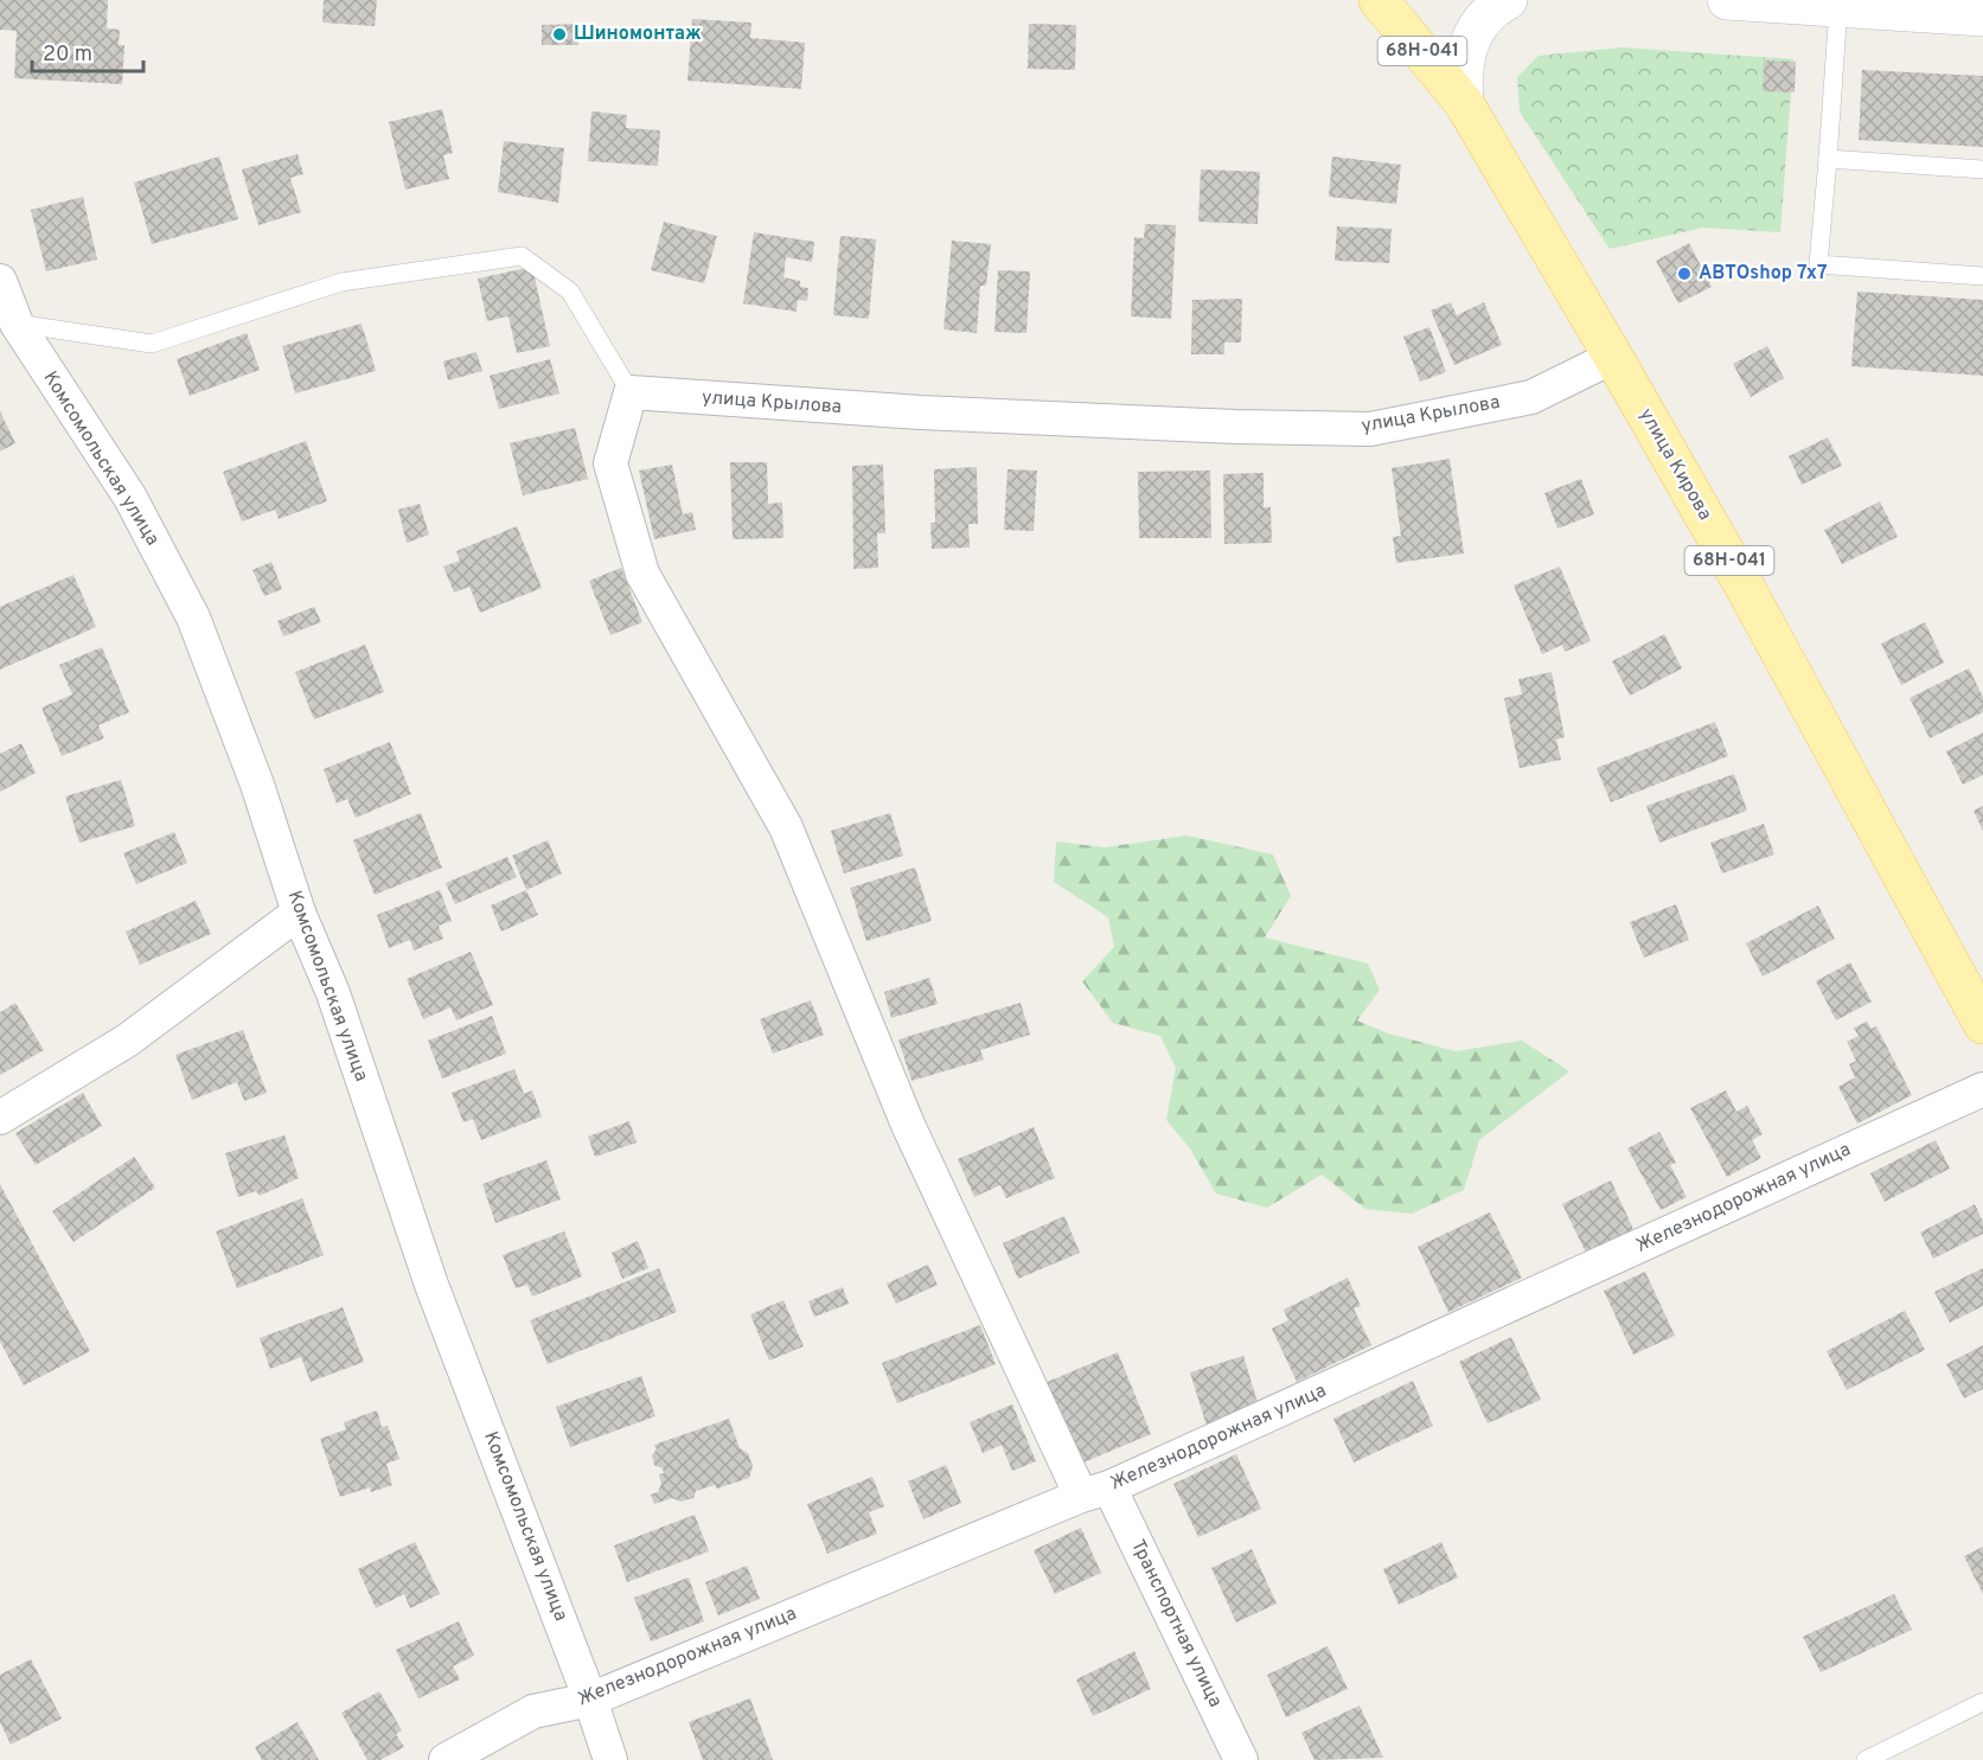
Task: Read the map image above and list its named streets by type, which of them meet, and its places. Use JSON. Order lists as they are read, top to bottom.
{
  "streets": {
    "main road": ["68Н-041", "улица Кирова"],
    "street": [
      "улица Крылова",
      "Комсомольская улица",
      "Железнодорожная улица",
      "Транспортная улица"
    ]
  },
  "crossings": [
    ["улица Крылова", "улица Кирова"],
    ["улица Крылова", "Транспортная улица"],
    ["Комсомольская улица", "Железнодорожная улица"],
    ["Железнодорожная улица", "Транспортная улица"]
  ],
  "places": ["Шиномонтаж", "АВТОshop 7x7"],
  "scale_bar": "20 m"
}
